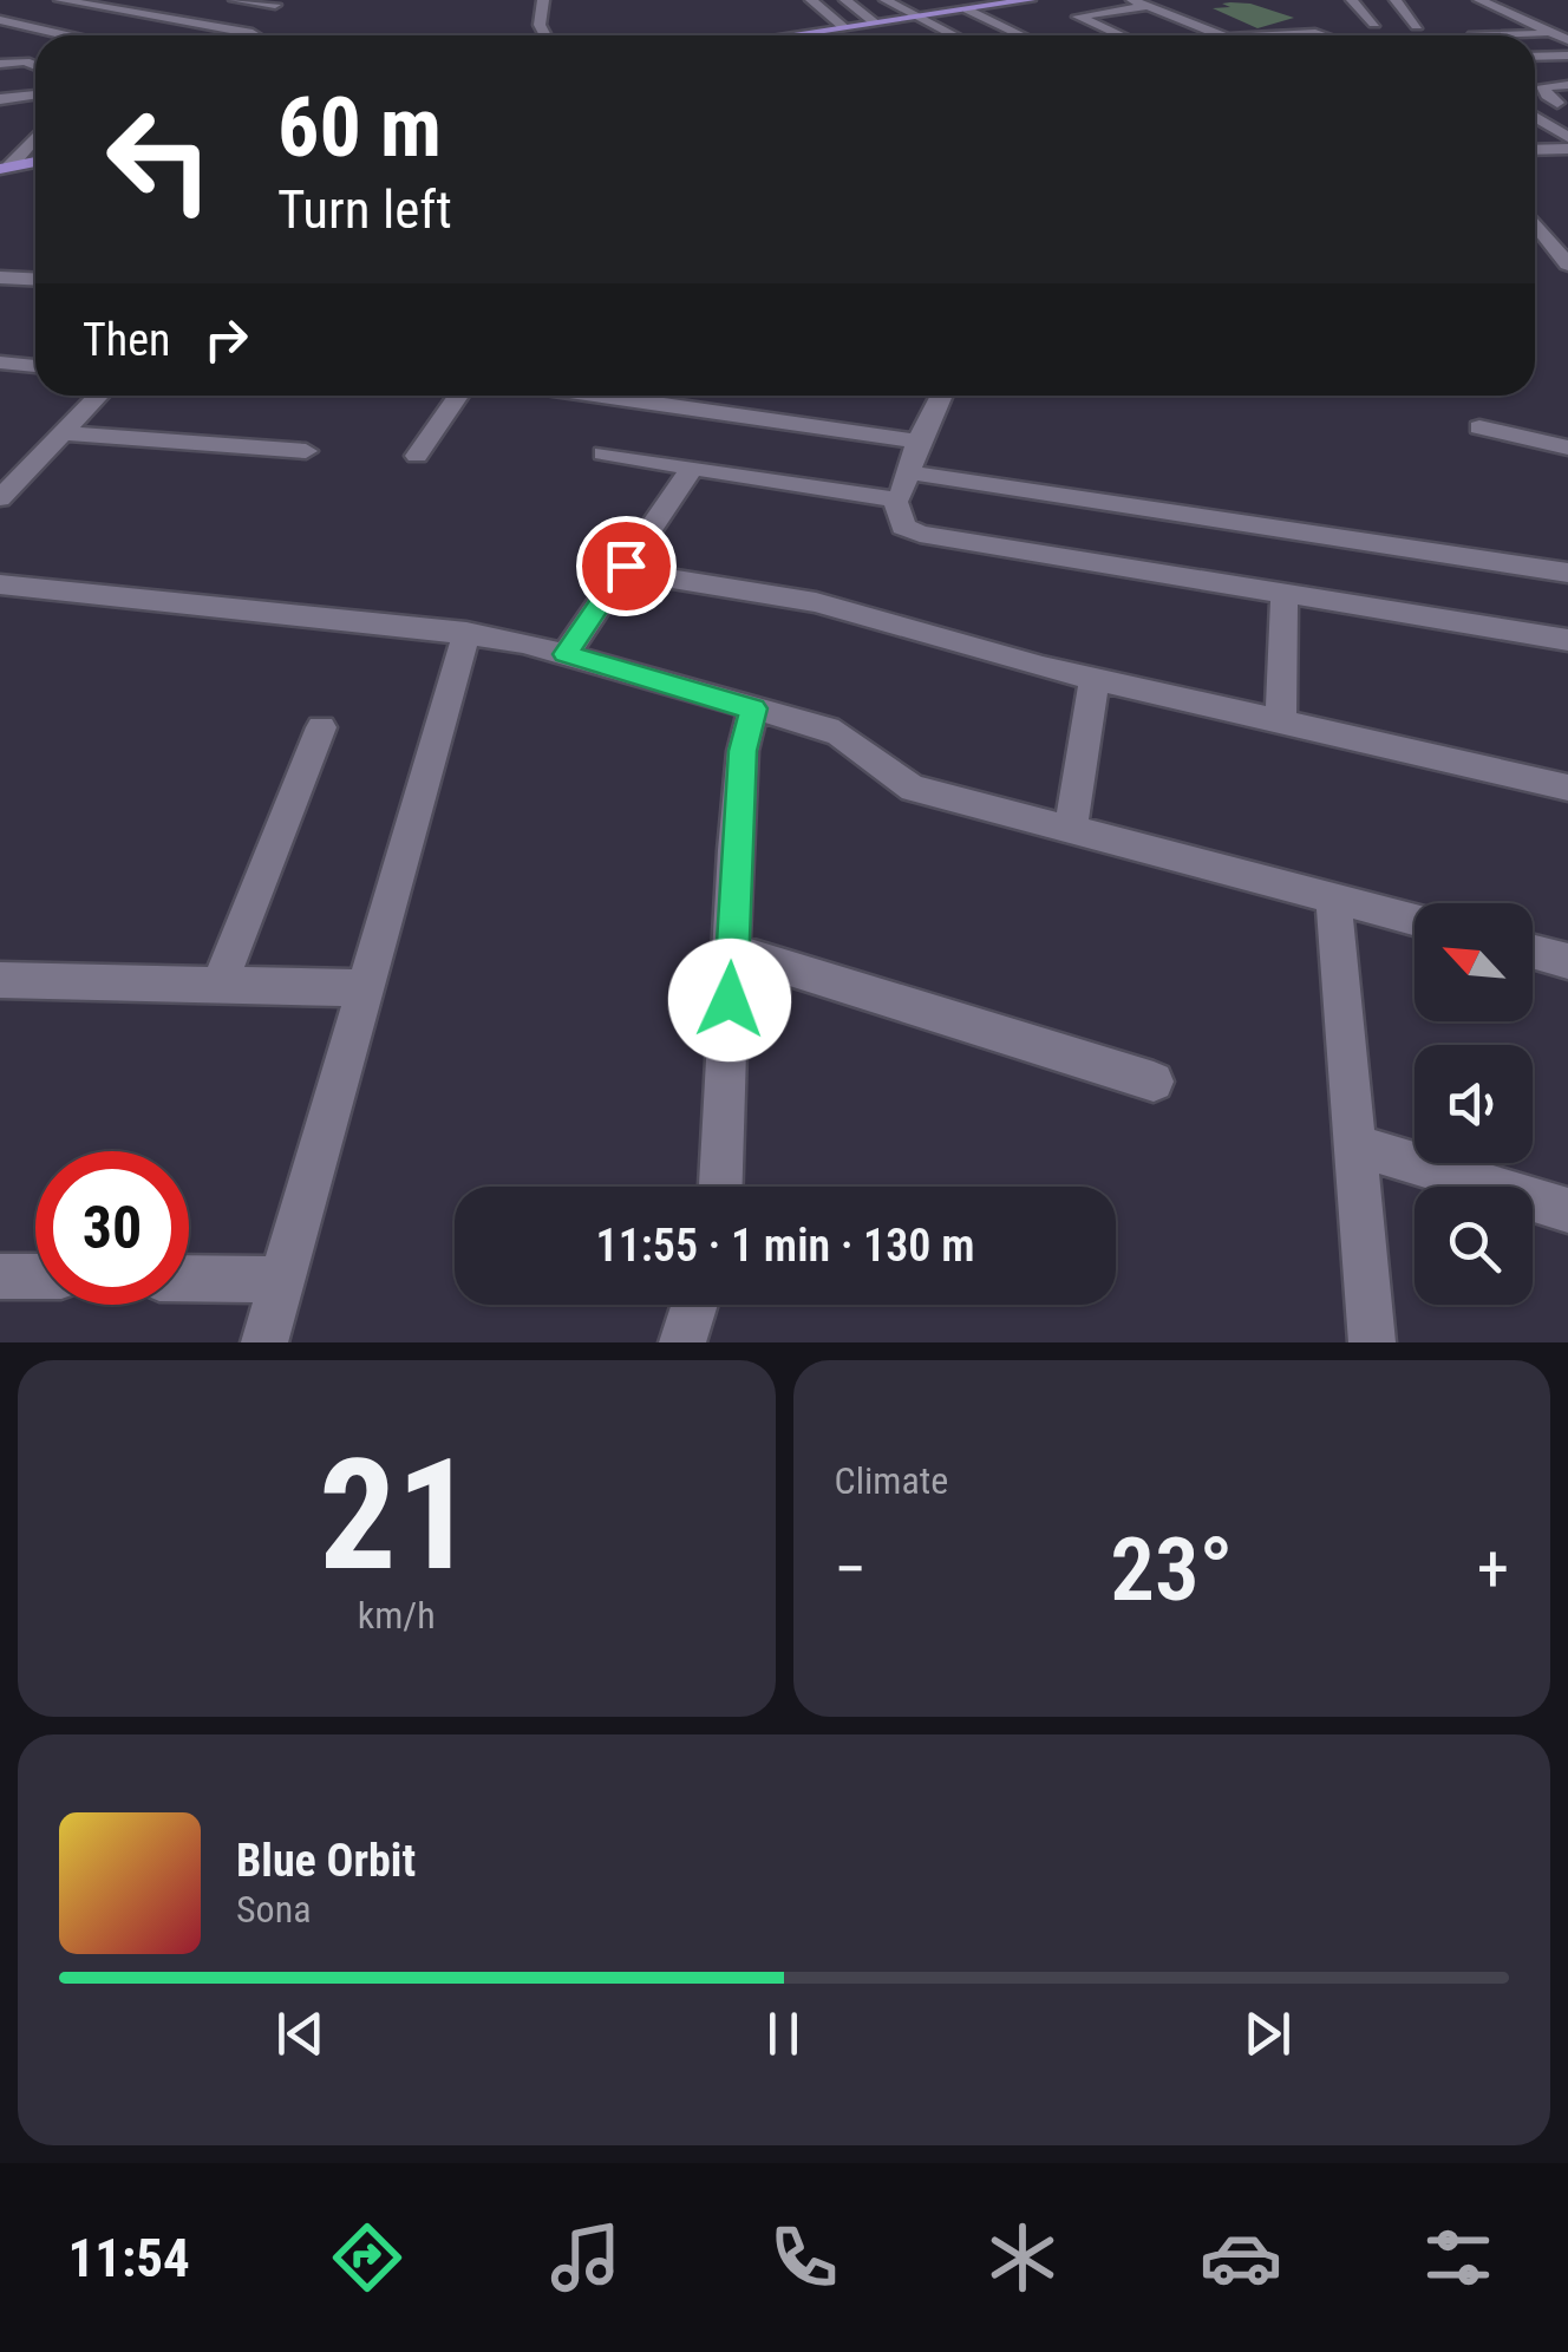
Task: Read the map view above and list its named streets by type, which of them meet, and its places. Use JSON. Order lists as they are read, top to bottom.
{
  "north": "top left",
  "page": {
    "turn": ["60 m", "Turn left"],
    "then": "Then",
    "limit": "30",
    "trip": "11:55 · 1 min · 130 m",
    "tile": [
      ["21", "km/h"],
      "Climate"
    ],
    "heat": ["−", "23°", "+"],
    "song": ["Blue Orbit", "Sona"],
    "tabs": "11:54"
  }
}
